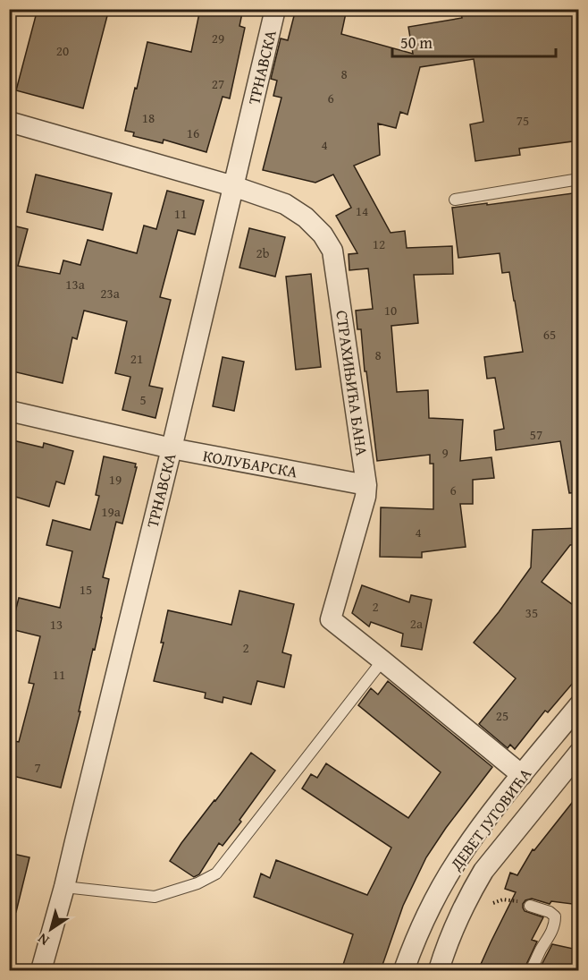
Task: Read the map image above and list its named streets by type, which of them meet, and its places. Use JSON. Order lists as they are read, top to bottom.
{
  "streets": {
    "street": [
      "ТРНАВСКА",
      "СТРАХИЊИЋА БАНА",
      "КОЛУБАРСКА",
      "ДЕВЕТ ЈУГОВИЋА"
    ]
  },
  "crossings": [
    ["ТРНАВСКА", "СТРАХИЊИЋА БАНА"],
    ["ТРНАВСКА", "КОЛУБАРСКА"],
    ["СТРАХИЊИЋА БАНА", "КОЛУБАРСКА"],
    ["СТРАХИЊИЋА БАНА", "ДЕВЕТ ЈУГОВИЋА"]
  ],
  "house_numbers": [
    "29",
    "20",
    "8",
    "27",
    "6",
    "18",
    "75",
    "16",
    "4",
    "14",
    "11",
    "12",
    "2b",
    "13a",
    "23a",
    "10",
    "65",
    "8",
    "21",
    "5",
    "57",
    "9",
    "19",
    "6",
    "19a",
    "4",
    "15",
    "2",
    "35",
    "2a",
    "13",
    "2",
    "11",
    "25",
    "7"
  ],
  "scale_bar": "50 m",
  "north": "bottom left"
}
